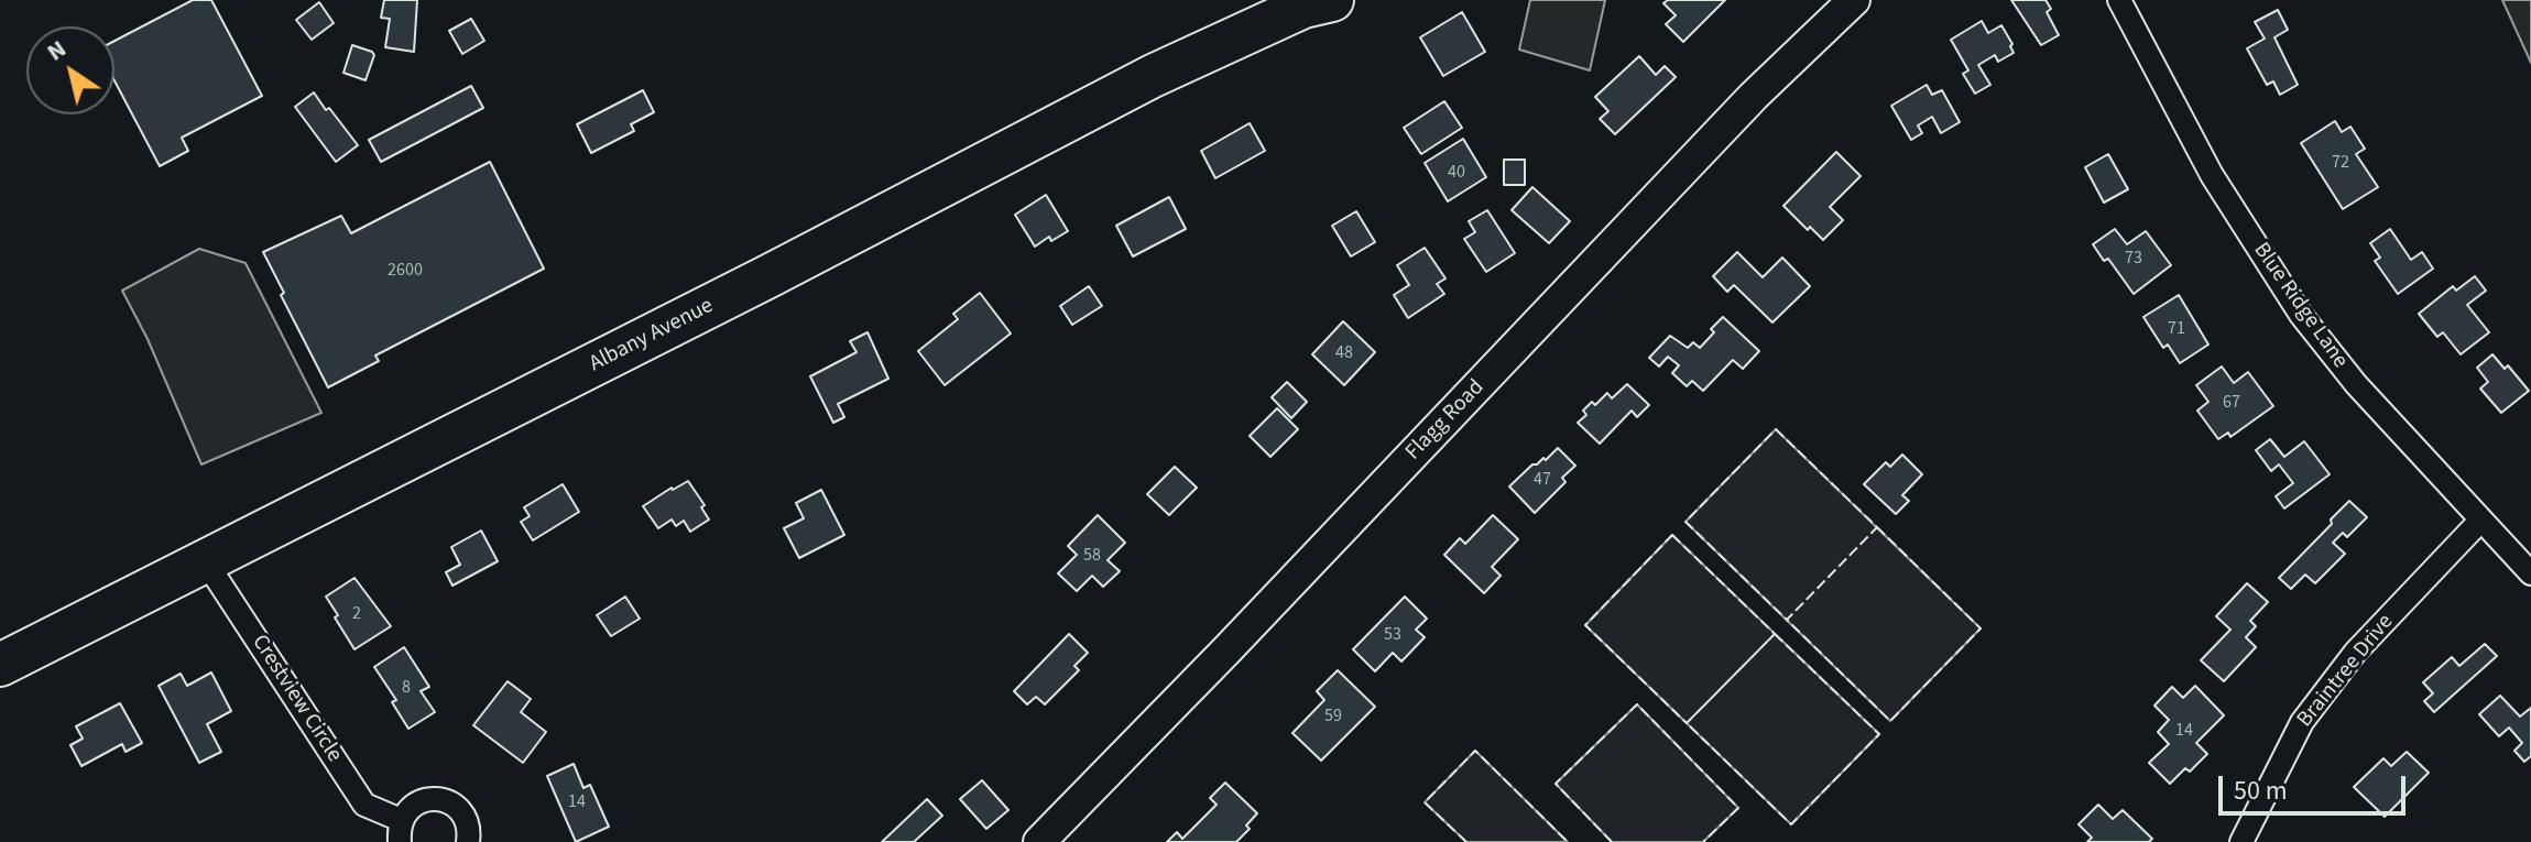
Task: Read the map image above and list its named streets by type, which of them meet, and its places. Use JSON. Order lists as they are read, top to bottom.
{
  "streets": {
    "highway": ["Albany Avenue"],
    "street": [
      "Blue Ridge Lane",
      "Flagg Road",
      "Braintree Drive",
      "Crestview Circle"
    ]
  },
  "crossings": [
    ["Blue Ridge Lane", "Braintree Drive"],
    ["Albany Avenue", "Crestview Circle"]
  ],
  "house_numbers": [
    "72",
    "40",
    "73",
    "2600",
    "71",
    "48",
    "67",
    "47",
    "58",
    "2",
    "53",
    "8",
    "59",
    "14",
    "14"
  ],
  "scale_bar": "50 m",
  "north": "top left"
}
